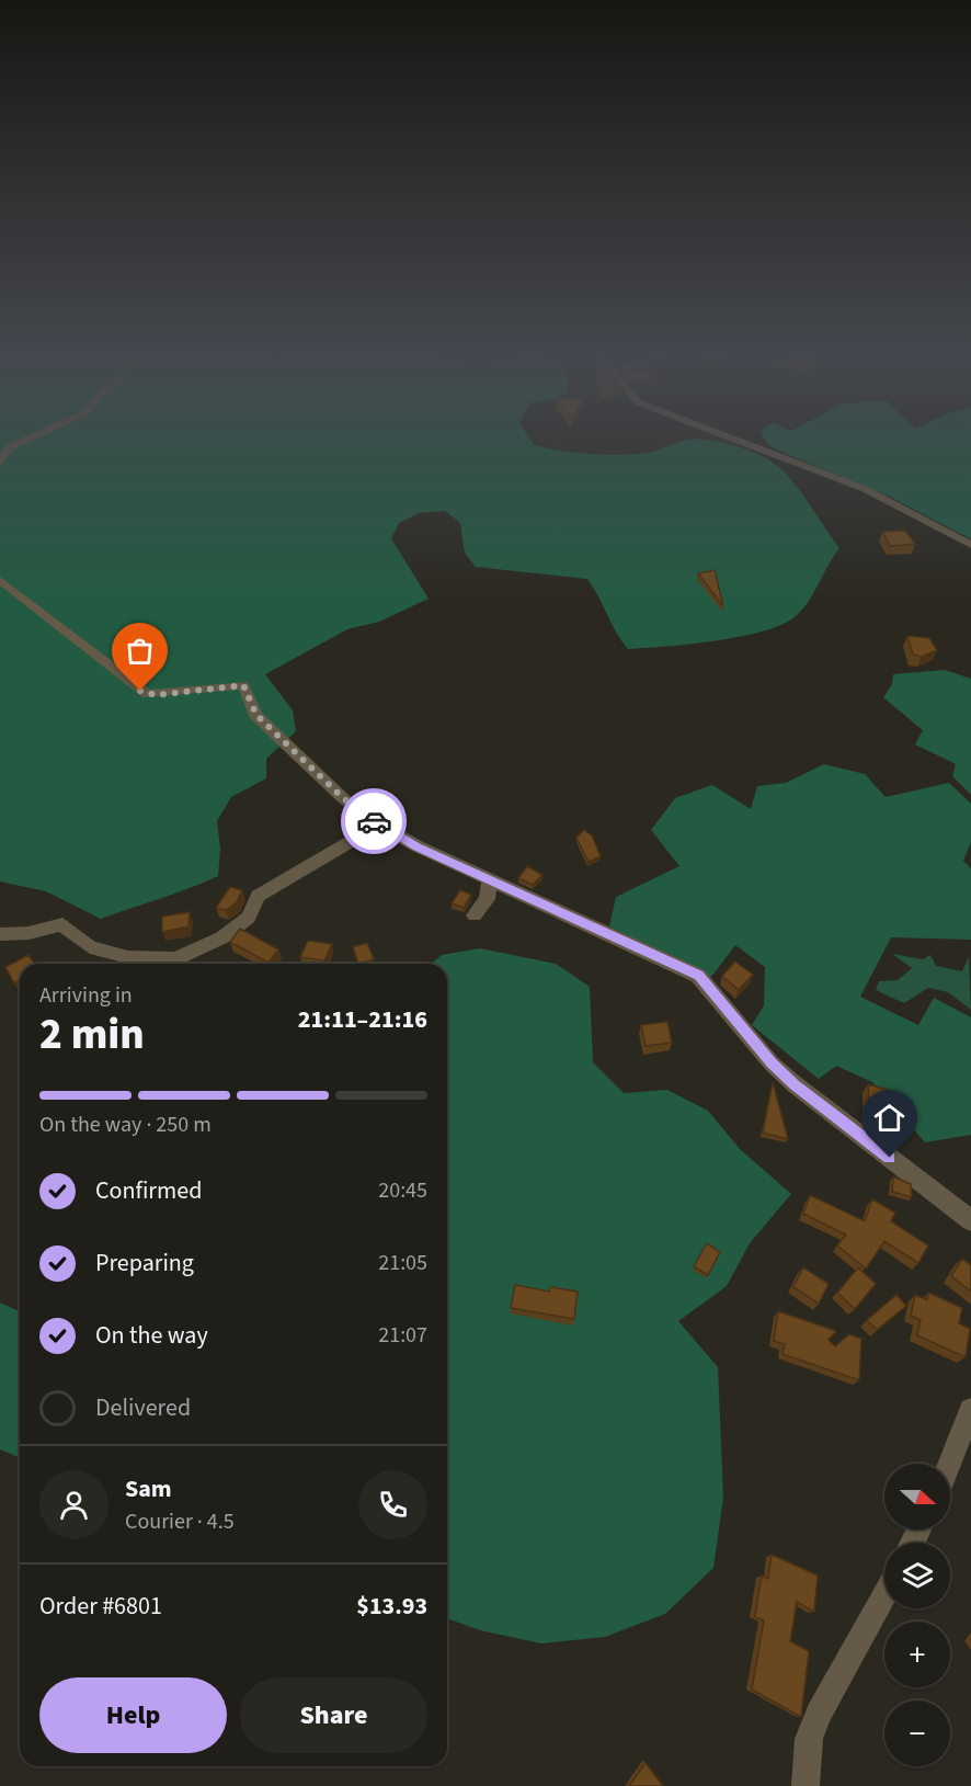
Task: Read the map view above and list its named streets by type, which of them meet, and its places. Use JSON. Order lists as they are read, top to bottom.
{
  "north": "right",
  "page": {
    "heading": ["2 min", "Arriving in", "21:11–21:16"],
    "panel": [
      "Sam",
      "Courier · 4.5",
      "Order #6801",
      "$13.93"
    ],
    "bar": "On the way · 250 m",
    "list": [
      ["Confirmed", "20:45"],
      ["Preparing", "21:05"],
      ["On the way", "21:07"],
      "Delivered"
    ],
    "map_buttons": ["+", "−"],
    "buttons": ["Help", "Share"]
  }
}
